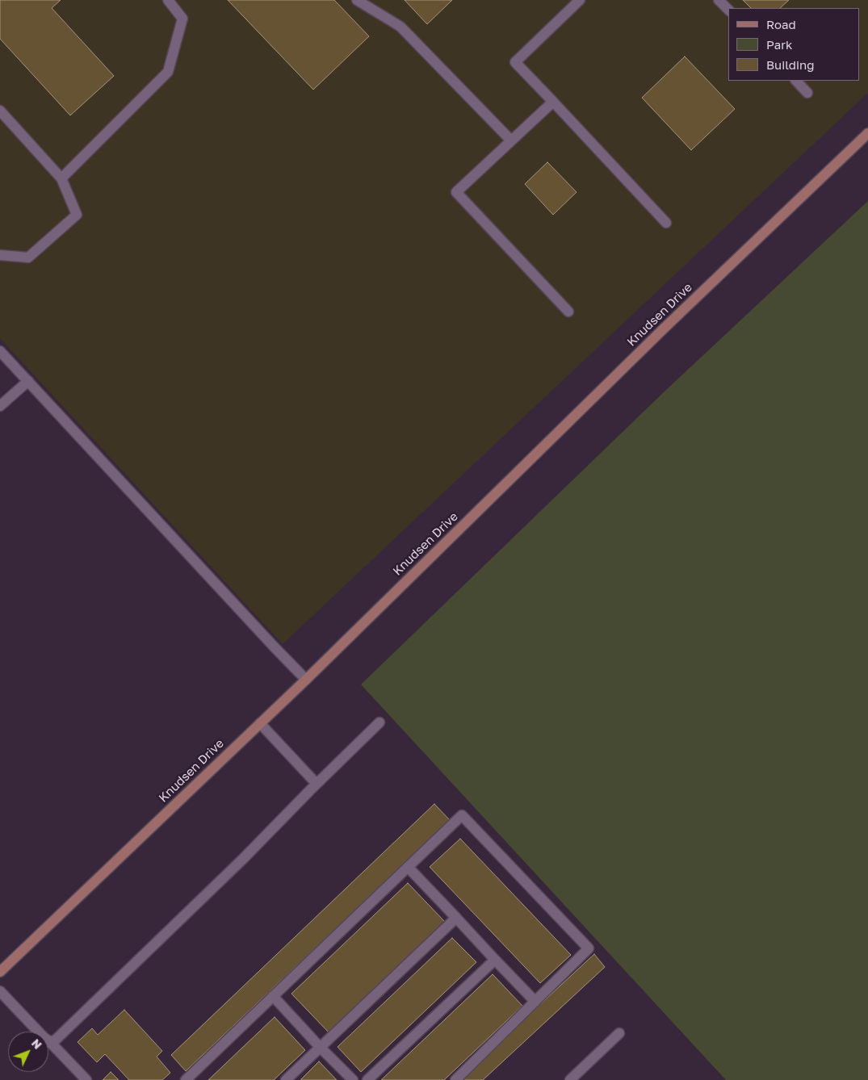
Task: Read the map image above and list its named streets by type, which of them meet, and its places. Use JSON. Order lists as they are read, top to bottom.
{
  "streets": {
    "main road": ["Knudsen Drive"]
  },
  "legend": ["Road", "Park", "Building"],
  "north": "top right"
}
